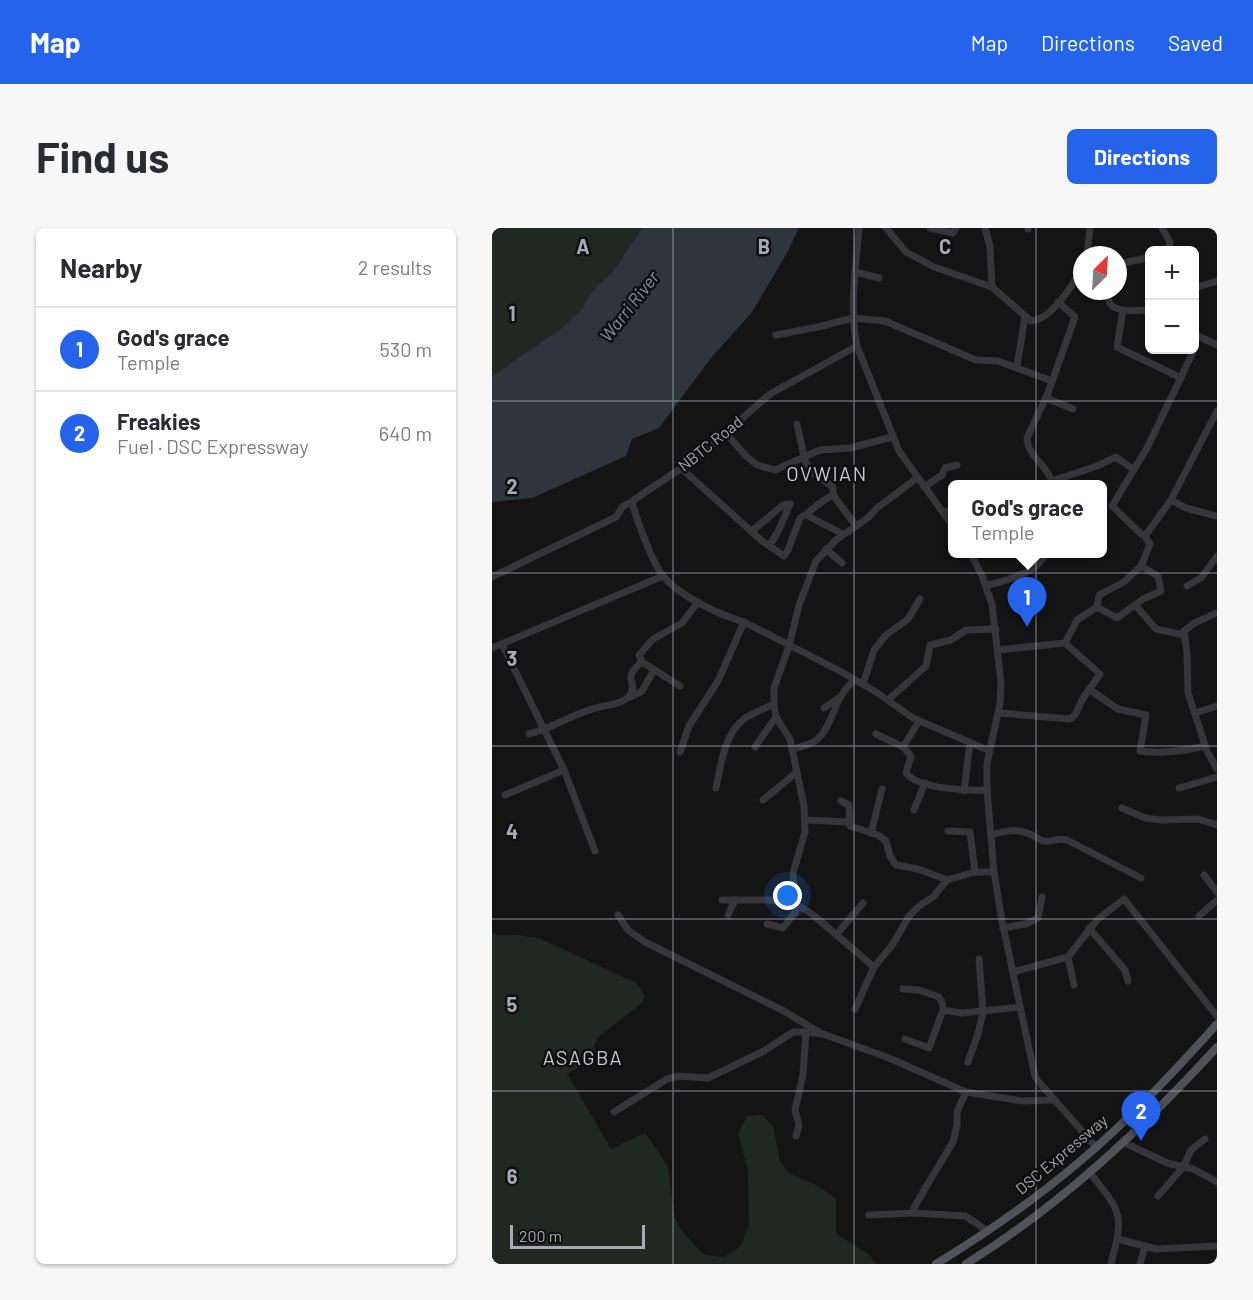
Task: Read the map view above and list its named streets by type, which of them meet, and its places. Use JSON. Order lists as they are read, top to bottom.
{
  "streets": {
    "main road": ["DSC Expressway"],
    "street": ["NBTC Road"]
  },
  "districts": ["OVWIAN", "ASAGBA"],
  "water": ["Warri River"],
  "scale_bar": "200 m",
  "north": "top right",
  "page": {
    "header": "Map",
    "nav": ["Map", "Directions", "Saved"],
    "buttons": "Directions",
    "title": "Find us",
    "heading": ["Nearby", "2 results"],
    "map_buttons": ["+", "−"],
    "list": [
      {
        "mark": "1",
        "name": "God's grace",
        "note": "Temple",
        "value": "530 m"
      },
      {
        "mark": "2",
        "name": "Freakies",
        "note": "Fuel · DSC Expressway",
        "value": "640 m"
      }
    ],
    "popup": ["God's grace", "Temple"],
    "pins": ["1", "2"],
    "scale": "200 m"
  },
  "grid": {
    "columns": ["A", "B", "C"],
    "rows": [
      "1",
      "2",
      "3",
      "4",
      "5",
      "6"
    ]
  }
}
